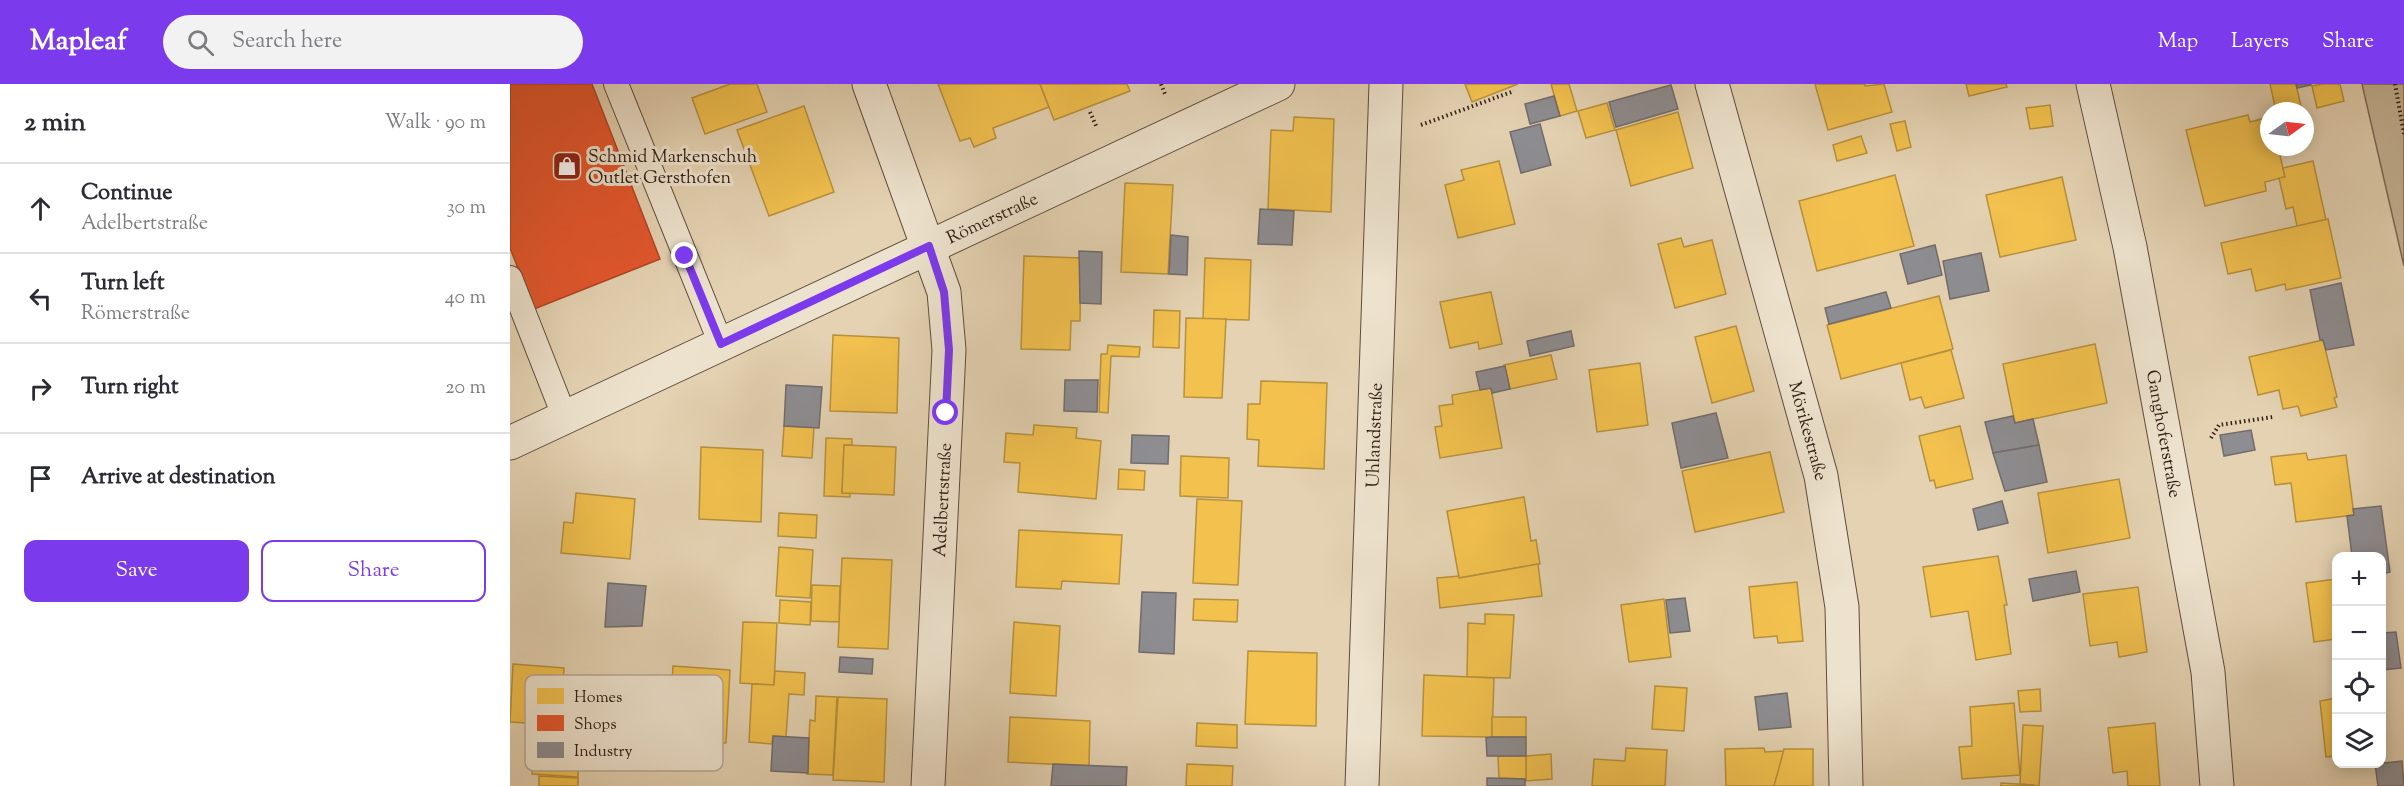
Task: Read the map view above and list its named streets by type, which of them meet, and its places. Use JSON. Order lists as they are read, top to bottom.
{
  "streets": {
    "street": [
      "Römerstraße",
      "Mörikestraße",
      "Ganghoferstraße",
      "Uhlandstraße",
      "Adelbertstraße"
    ]
  },
  "crossings": [
    ["Römerstraße", "Adelbertstraße"]
  ],
  "places": {
    "shop": ["Schmid Markenschuh Outlet Gersthofen"]
  },
  "legend": ["Homes", "Shops", "Industry"],
  "north": "right",
  "page": {
    "header": "Mapleaf",
    "search": "Search here",
    "nav": ["Map", "Layers", "Share"],
    "heading": ["2 min", "Walk · 90 m"],
    "list": [
      ["Continue", "Adelbertstraße", "30 m"],
      ["Turn left", "Römerstraße", "40 m"],
      ["Turn right", "20 m"],
      "Arrive at destination"
    ],
    "buttons": ["Save", "Share"],
    "map_buttons": ["+", "−"]
  }
}
